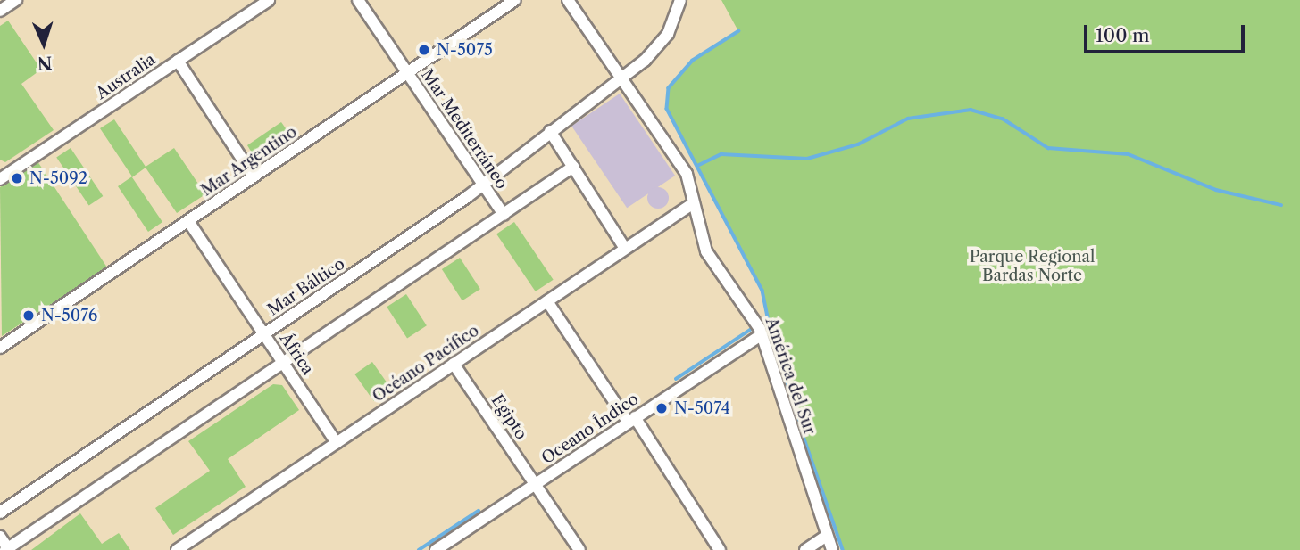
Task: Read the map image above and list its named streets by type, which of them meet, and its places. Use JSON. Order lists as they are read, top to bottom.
{
  "streets": {
    "street": [
      "Australia",
      "Mar Mediterráneo",
      "Mar Argentino",
      "Mar Báltico",
      "África",
      "Océano Pacífico",
      "América del Sur",
      "Egipto",
      "Oceano Índico"
    ]
  },
  "crossings": [
    ["Mar Mediterráneo", "Mar Argentino"],
    ["Mar Mediterráneo", "Mar Báltico"],
    ["Mar Argentino", "África"],
    ["Mar Báltico", "África"],
    ["Mar Báltico", "América del Sur"],
    ["África", "Océano Pacífico"],
    ["Océano Pacífico", "América del Sur"],
    ["Océano Pacífico", "Egipto"],
    ["América del Sur", "Oceano Índico"],
    ["Egipto", "Oceano Índico"]
  ],
  "parks": ["Parque Regional Bardas Norte"],
  "places": [
    "N-5075",
    "N-5092",
    "N-5076",
    "N-5074"
  ],
  "scale_bar": "100 m",
  "north": "bottom"
}
